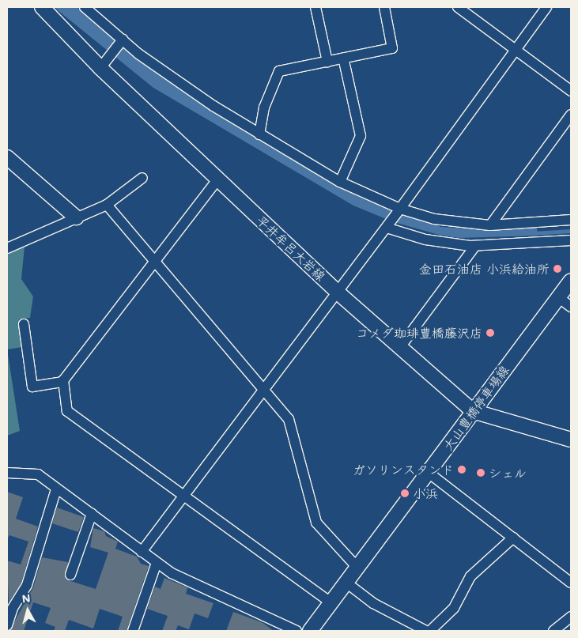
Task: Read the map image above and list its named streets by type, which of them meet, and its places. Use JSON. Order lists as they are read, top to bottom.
{
  "streets": {
    "main road": ["平井牟呂大岩線", "大山豊橋停車場線"]
  },
  "crossings": [
    ["平井牟呂大岩線", "大山豊橋停車場線"]
  ],
  "places": [
    "金田石油店 小浜給油所",
    "コメダ珈琲豊橋藤沢店",
    "ガソリンスタンド",
    "シェル",
    "小浜"
  ],
  "north": "top"
}
